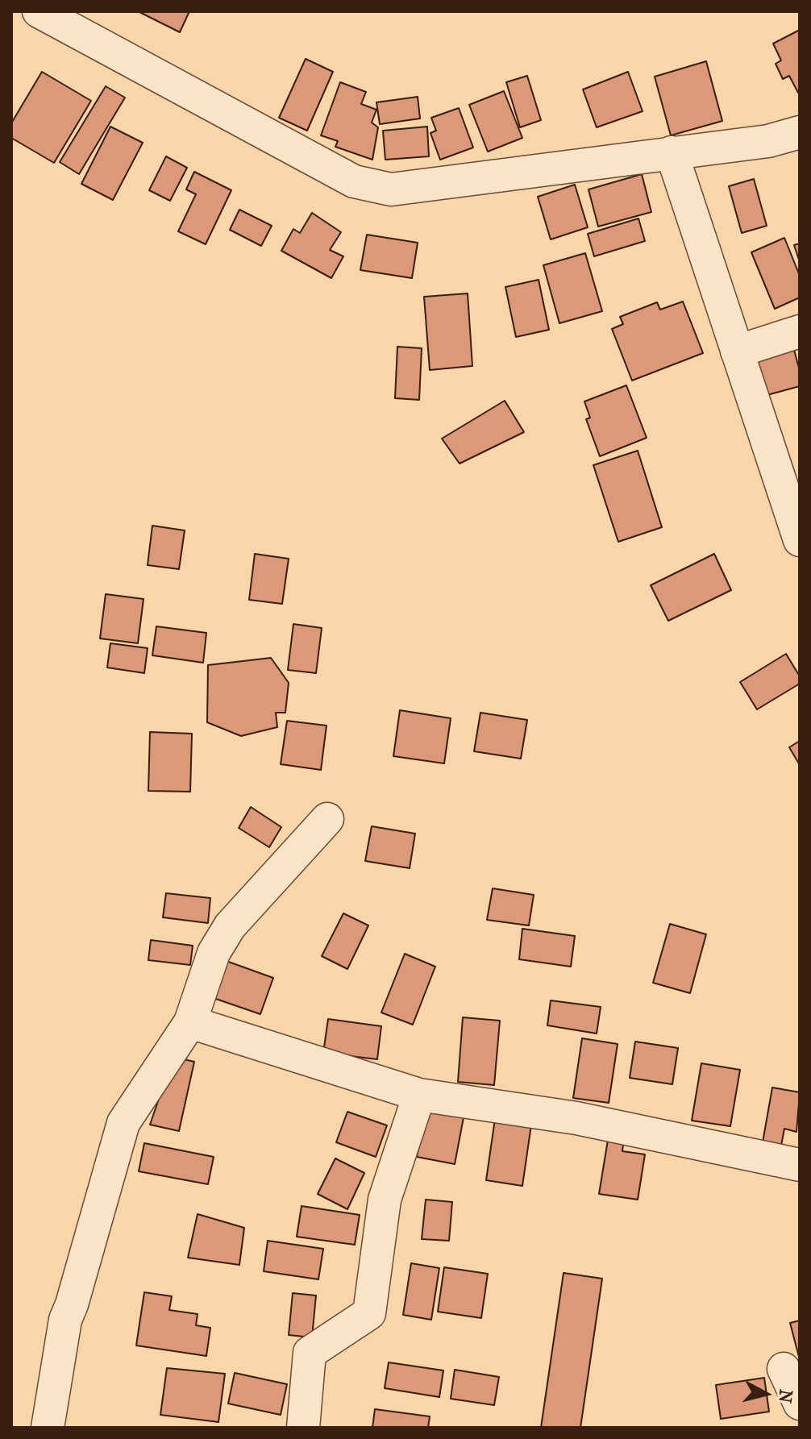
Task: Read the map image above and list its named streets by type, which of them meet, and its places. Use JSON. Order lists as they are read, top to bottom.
{
  "north": "right"
}
